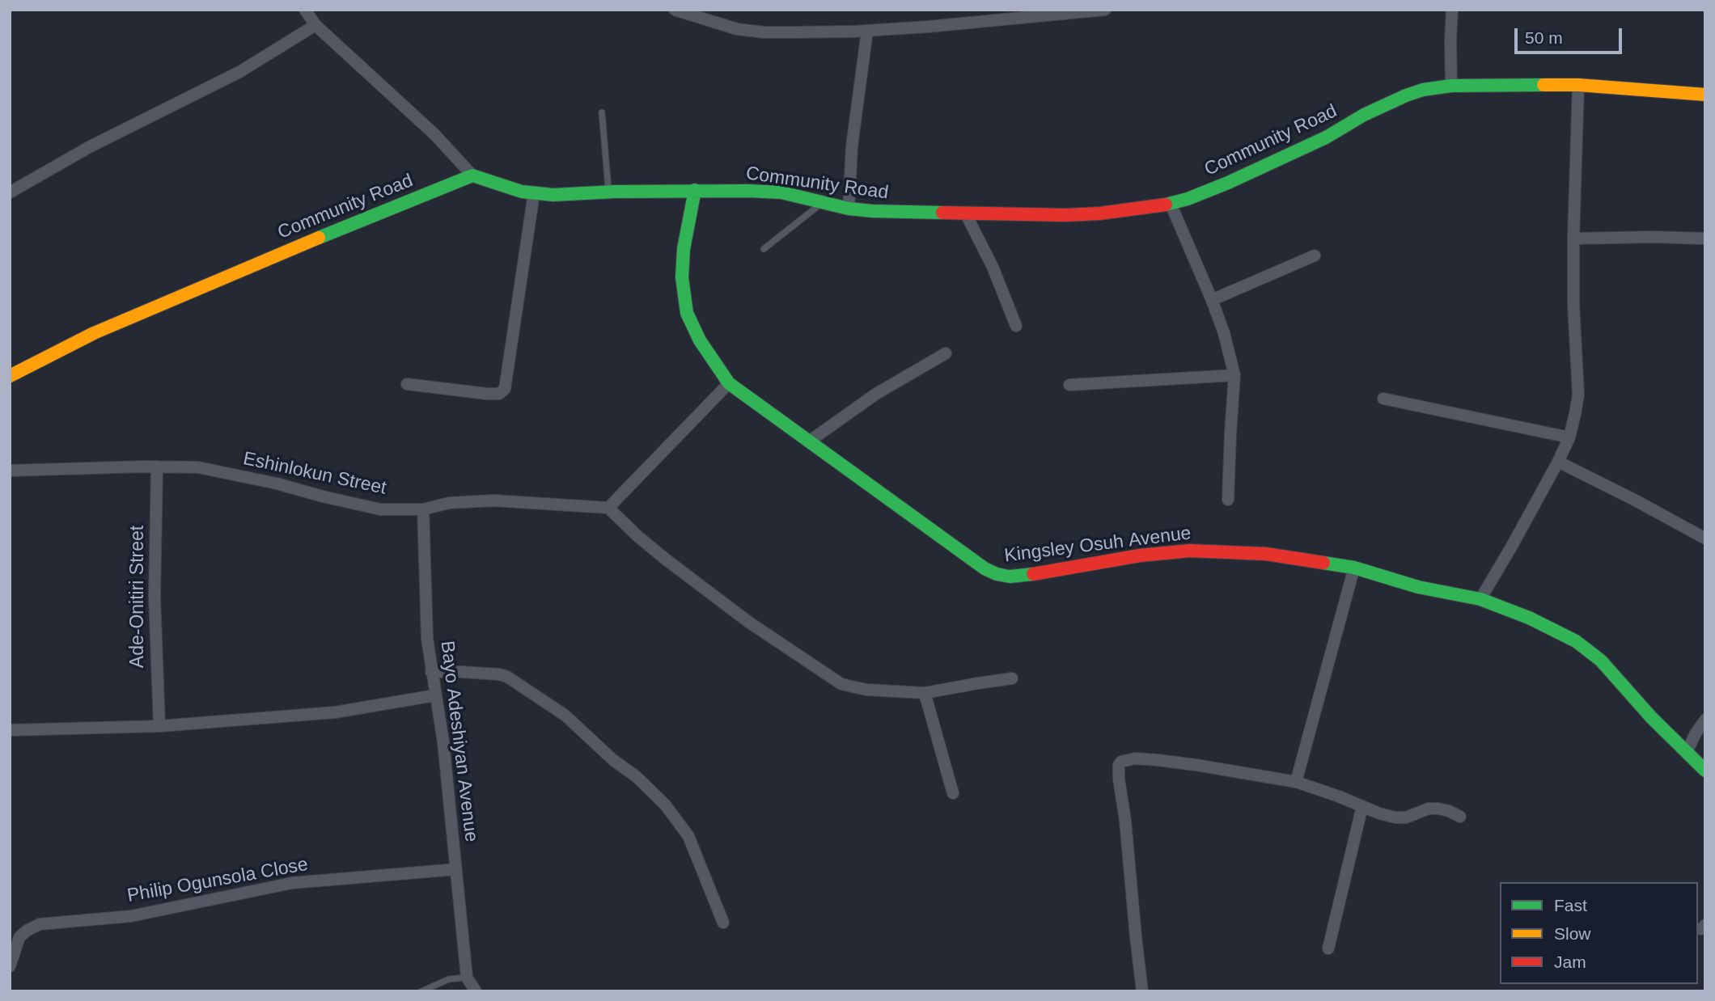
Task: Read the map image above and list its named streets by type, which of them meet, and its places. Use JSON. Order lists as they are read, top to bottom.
{
  "streets": {
    "street": [
      "Community Road",
      "Eshinlokun Street",
      "Kingsley Osuh Avenue",
      "Ade-Onitiri Street",
      "Bayo Adeshiyan Avenue",
      "Philip Ogunsola Close"
    ]
  },
  "crossings": [
    ["Community Road", "Kingsley Osuh Avenue"],
    ["Eshinlokun Street", "Ade-Onitiri Street"],
    ["Eshinlokun Street", "Bayo Adeshiyan Avenue"],
    ["Bayo Adeshiyan Avenue", "Philip Ogunsola Close"]
  ],
  "legend": ["Fast", "Slow", "Jam"],
  "scale_bar": "50 m"
}
